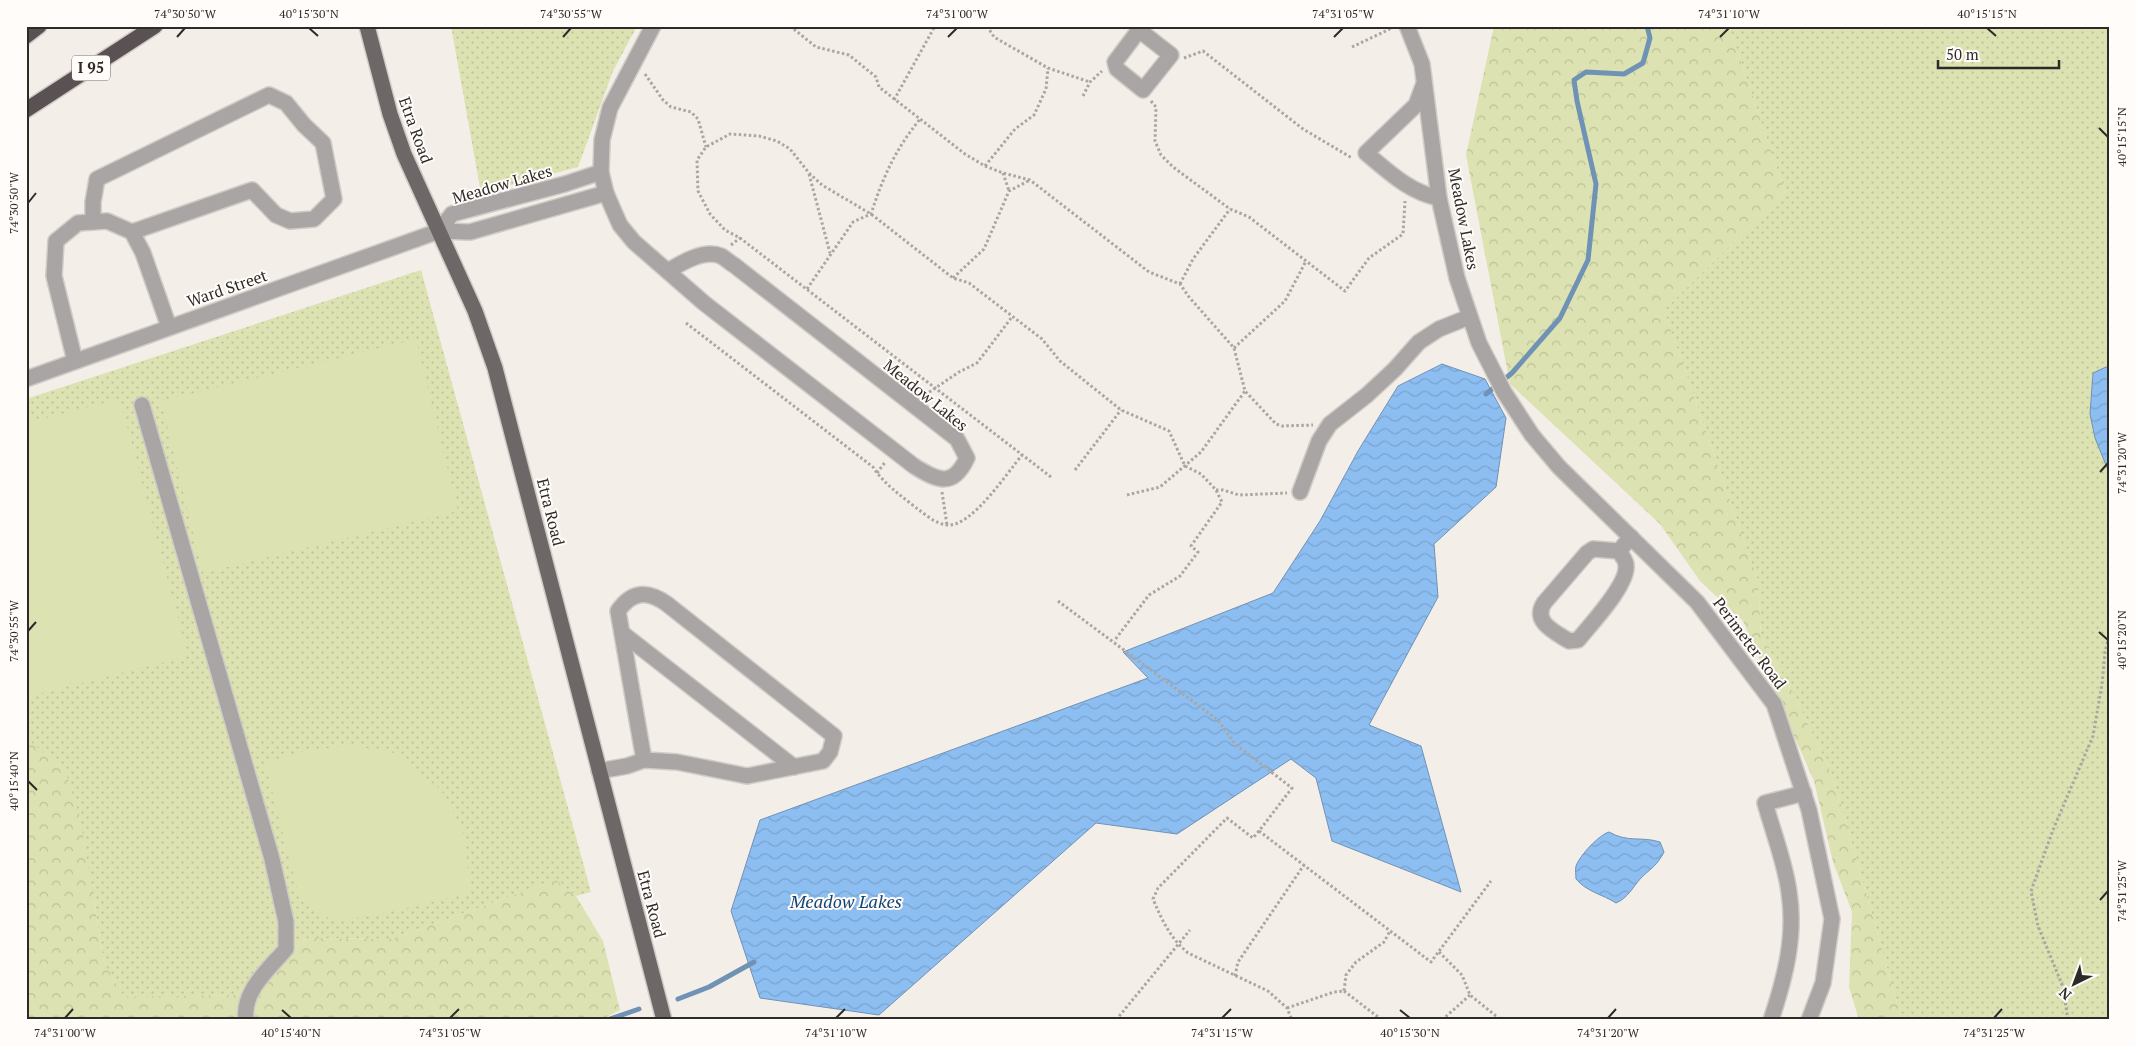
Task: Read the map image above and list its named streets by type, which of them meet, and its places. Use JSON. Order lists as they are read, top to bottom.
{
  "streets": {
    "highway": ["I 95"],
    "main road": ["Etra Road"],
    "street": ["Meadow Lakes", "Ward Street", "Perimeter Road"]
  },
  "crossings": [
    ["Etra Road", "Meadow Lakes"],
    ["Etra Road", "Ward Street"],
    ["Meadow Lakes", "Ward Street"],
    ["Meadow Lakes", "Perimeter Road"]
  ],
  "water": ["Meadow Lakes"],
  "scale_bar": "50 m",
  "north": "bottom left",
  "coordinates": [
    "74°30'50\"W",
    "40°15'30\"N",
    "74°30'55\"W",
    "74°31'00\"W",
    "74°31'05\"W",
    "74°31'10\"W",
    "40°15'15\"N",
    "74°31'20\"W",
    "40°15'20\"N",
    "40°15'40\"N",
    "74°31'25\"W",
    "74°31'15\"W"
  ]
}
